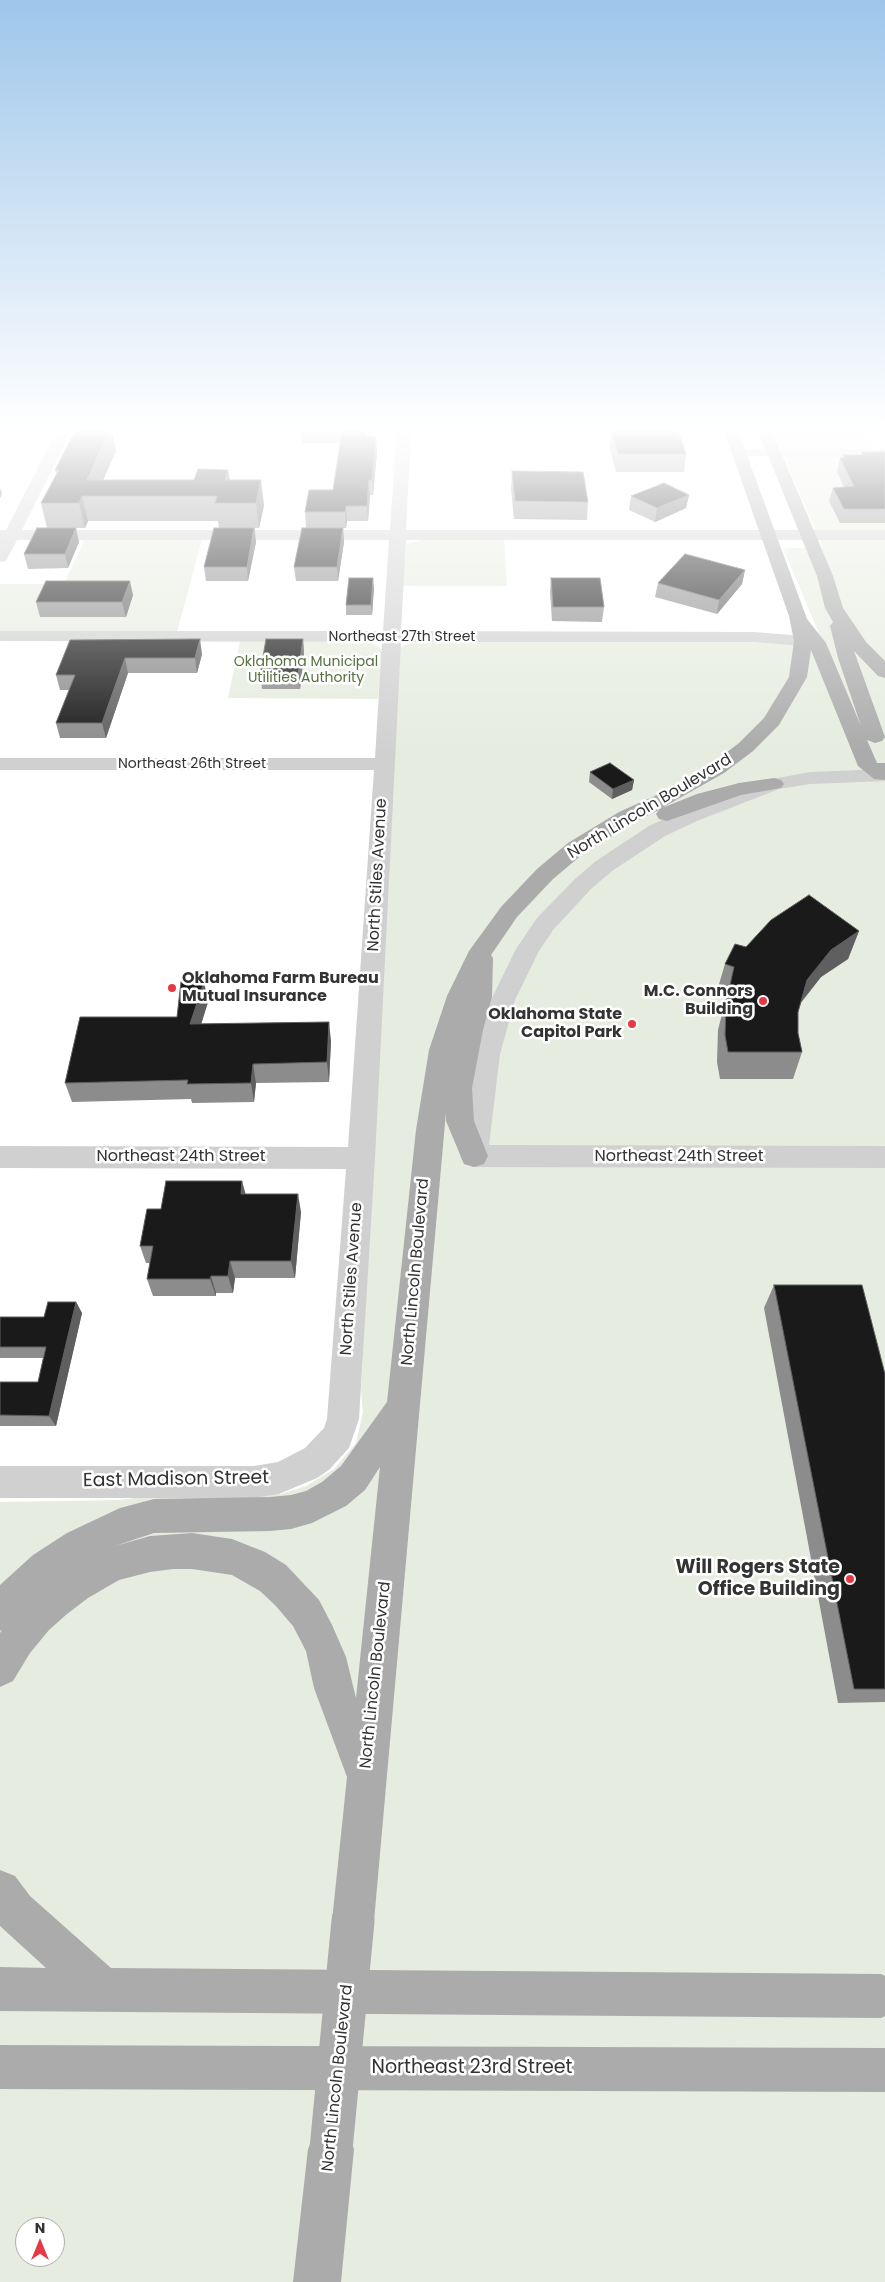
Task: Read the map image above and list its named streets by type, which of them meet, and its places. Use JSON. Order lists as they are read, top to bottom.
{
  "streets": {
    "main road": ["North Lincoln Boulevard", "Northeast 23rd Street"],
    "street": [
      "Northeast 27th Street",
      "Northeast 26th Street",
      "North Stiles Avenue",
      "Northeast 24th Street",
      "East Madison Street"
    ]
  },
  "crossings": [
    ["Northeast 27th Street", "North Lincoln Boulevard"],
    ["Northeast 27th Street", "North Stiles Avenue"],
    ["Northeast 26th Street", "North Stiles Avenue"],
    ["North Stiles Avenue", "Northeast 24th Street"],
    ["North Stiles Avenue", "East Madison Street"]
  ],
  "parks": ["Oklahoma Municipal Utilities Authority"],
  "places": [
    "Oklahoma Farm Bureau Mutual Insurance",
    "M.C. Connors Building",
    "Oklahoma State Capitol Park",
    "Will Rogers State Office Building"
  ],
  "north": "top"
}
